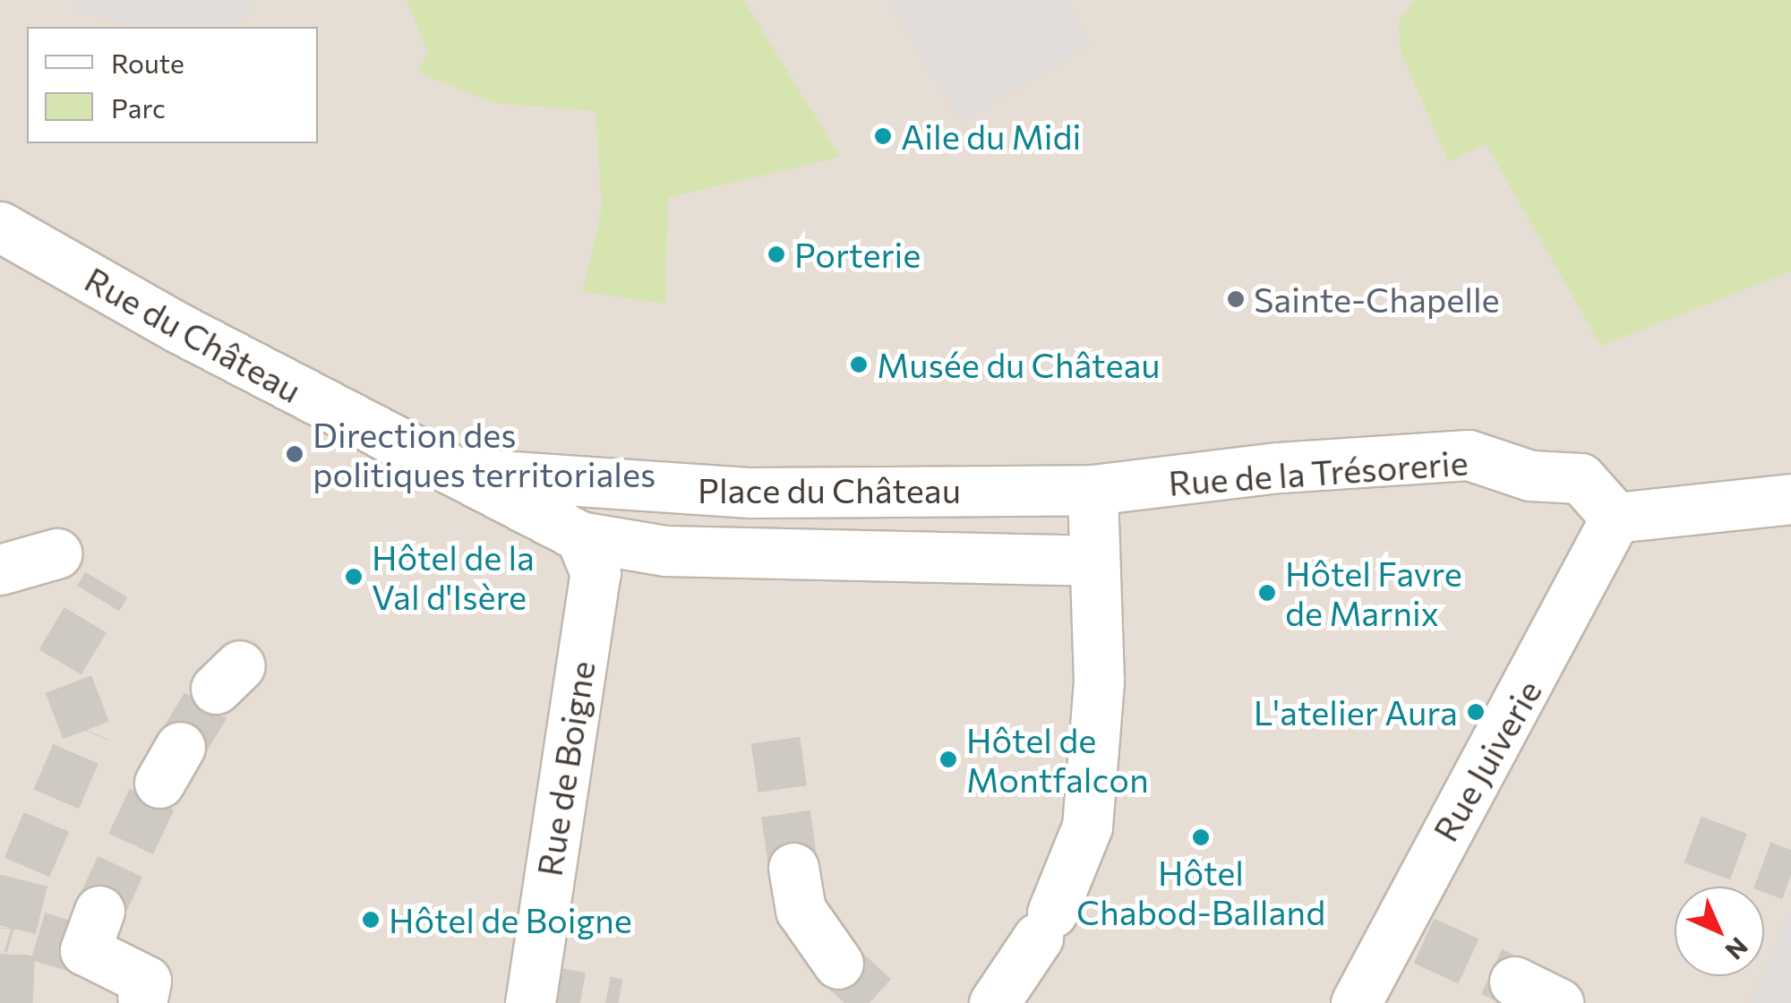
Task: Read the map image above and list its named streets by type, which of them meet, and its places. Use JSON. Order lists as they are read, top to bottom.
{
  "streets": {
    "street": [
      "Rue du Château",
      "Rue de la Trésorerie",
      "Place du Château",
      "Rue Juiverie",
      "Rue de Boigne"
    ]
  },
  "crossings": [
    ["Rue du Château", "Place du Château"],
    ["Rue du Château", "Rue de Boigne"],
    ["Rue de la Trésorerie", "Place du Château"],
    ["Rue de la Trésorerie", "Rue Juiverie"],
    ["Place du Château", "Rue de Boigne"]
  ],
  "places": [
    "Aile du Midi",
    "Porterie",
    "Sainte-Chapelle",
    "Musée du Château",
    "Direction des politiques territoriales",
    "Hôtel de la Val d'Isère",
    "Hôtel Favre de Marnix",
    "L'atelier Aura",
    "Hôtel de Montfalcon",
    "Hôtel Chabod-Balland",
    "Hôtel de Boigne"
  ],
  "legend": ["Route", "Parc"],
  "north": "bottom right"
}
